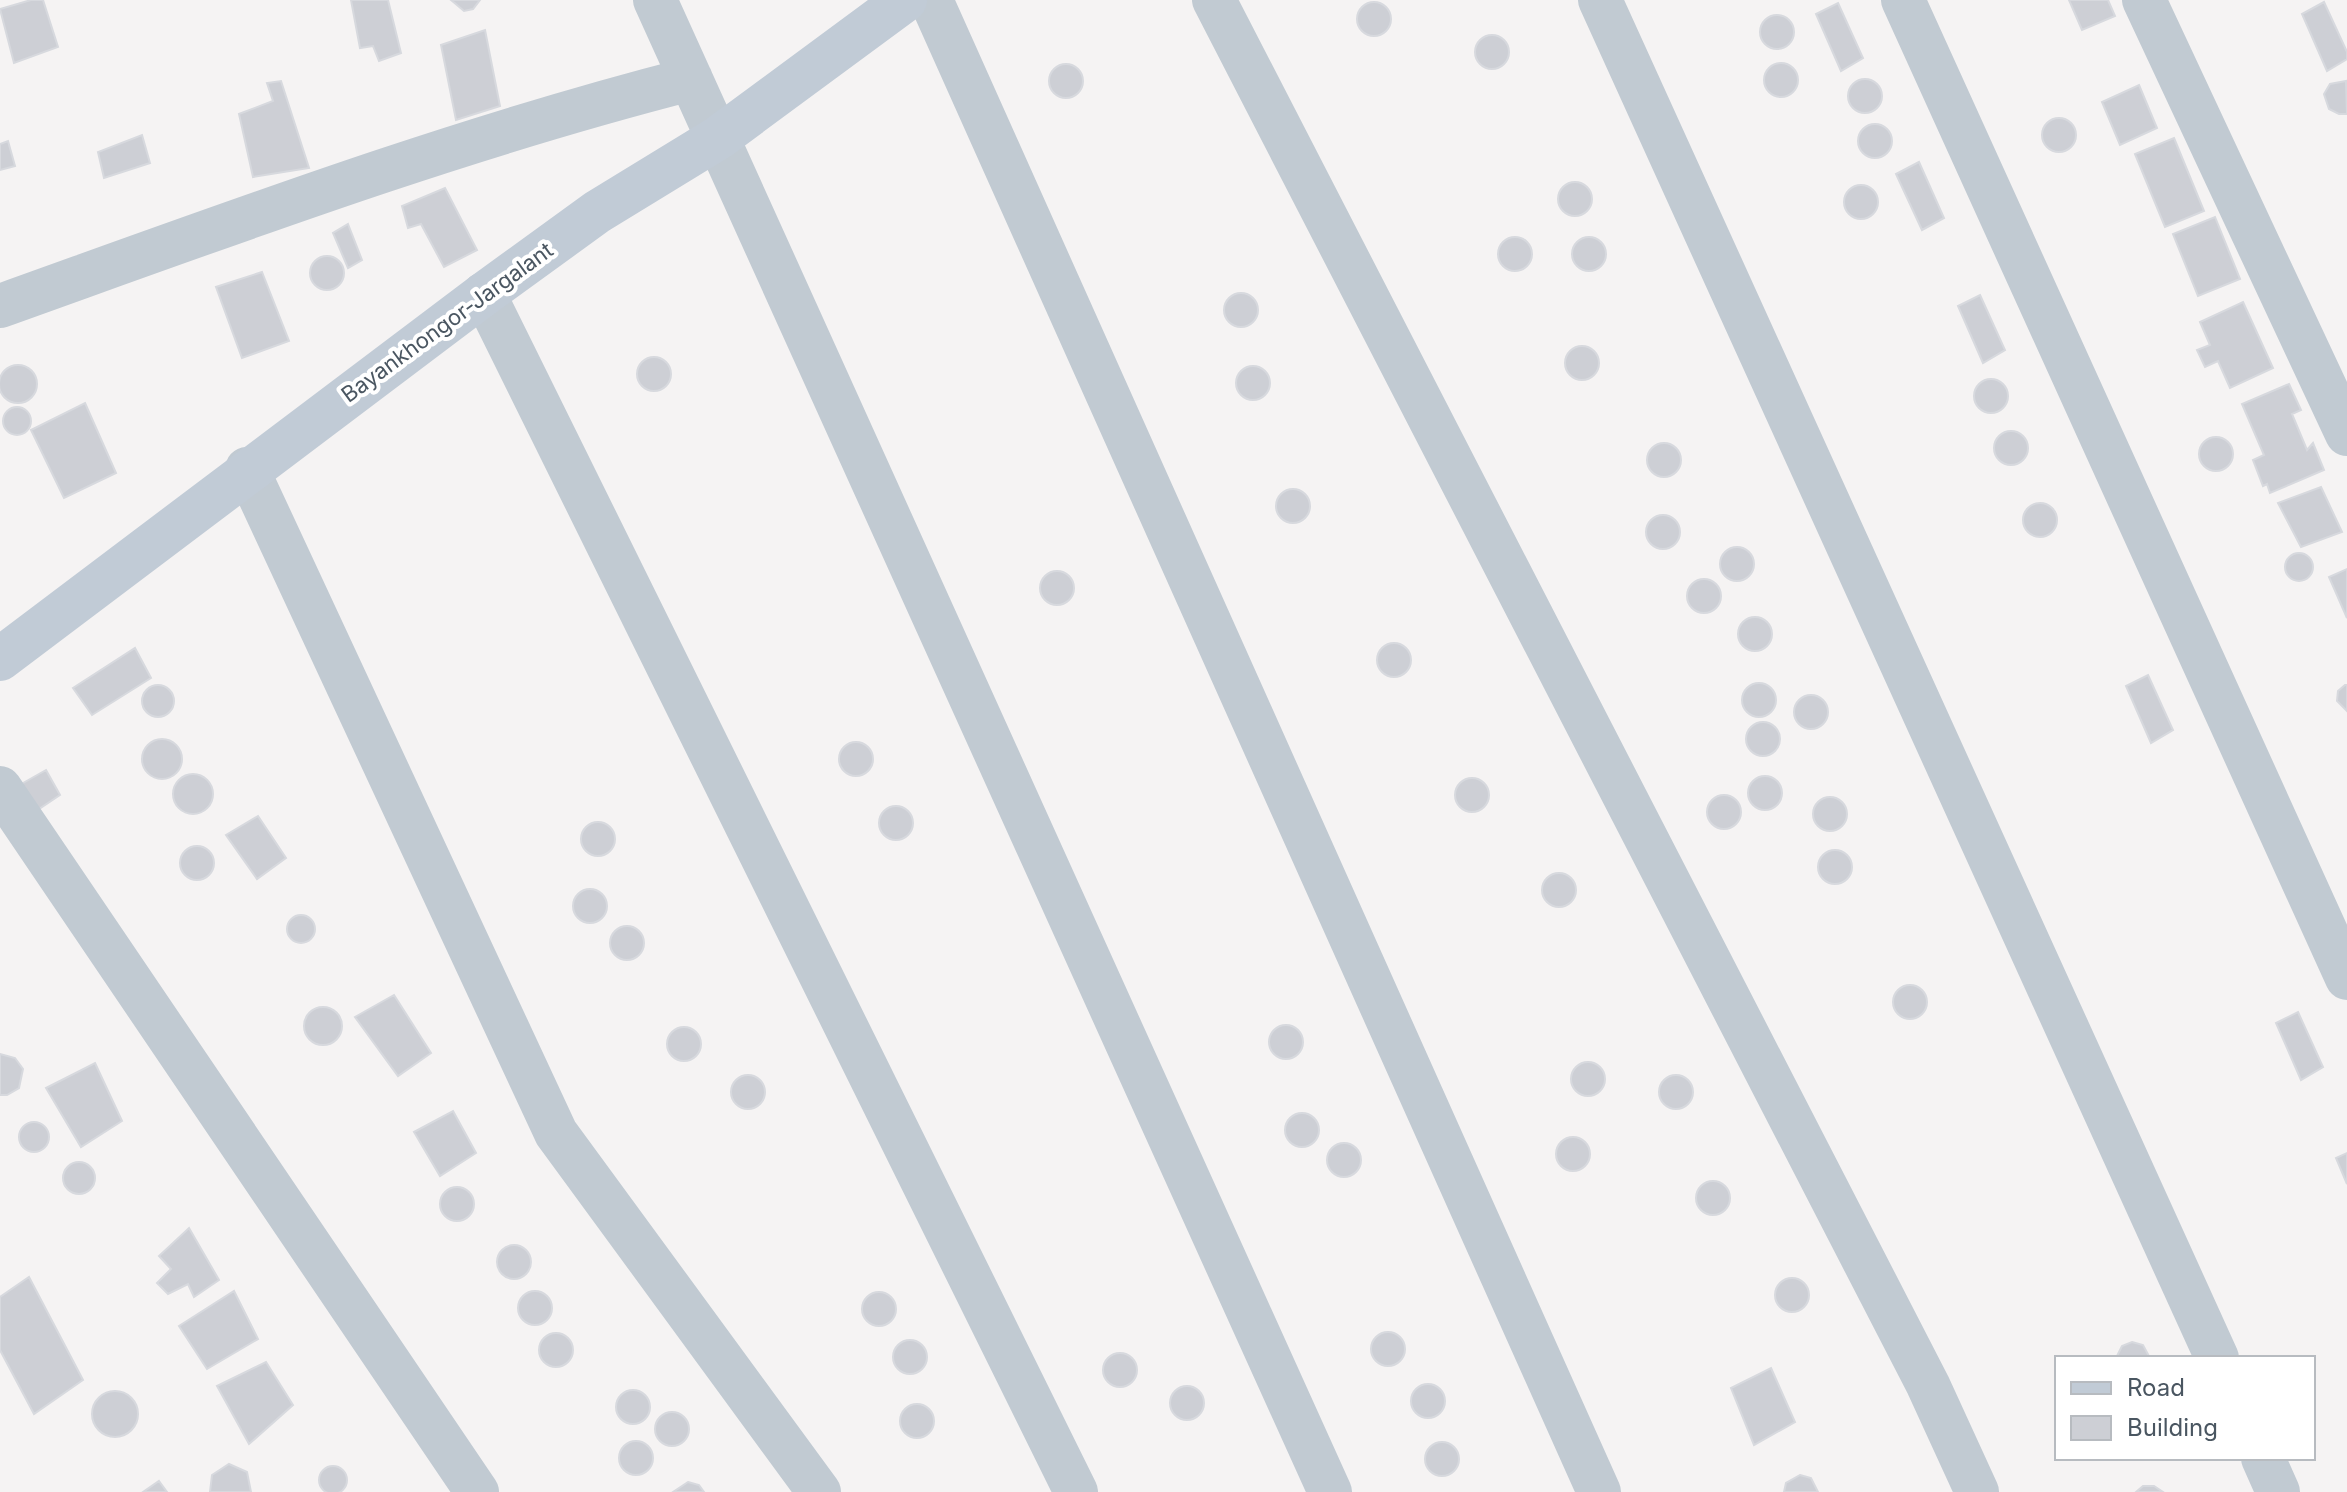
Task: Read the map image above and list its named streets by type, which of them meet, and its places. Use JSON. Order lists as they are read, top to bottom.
{
  "streets": {
    "street": ["Bayankhongor-Jargalant"]
  },
  "legend": ["Road", "Building"]
}
